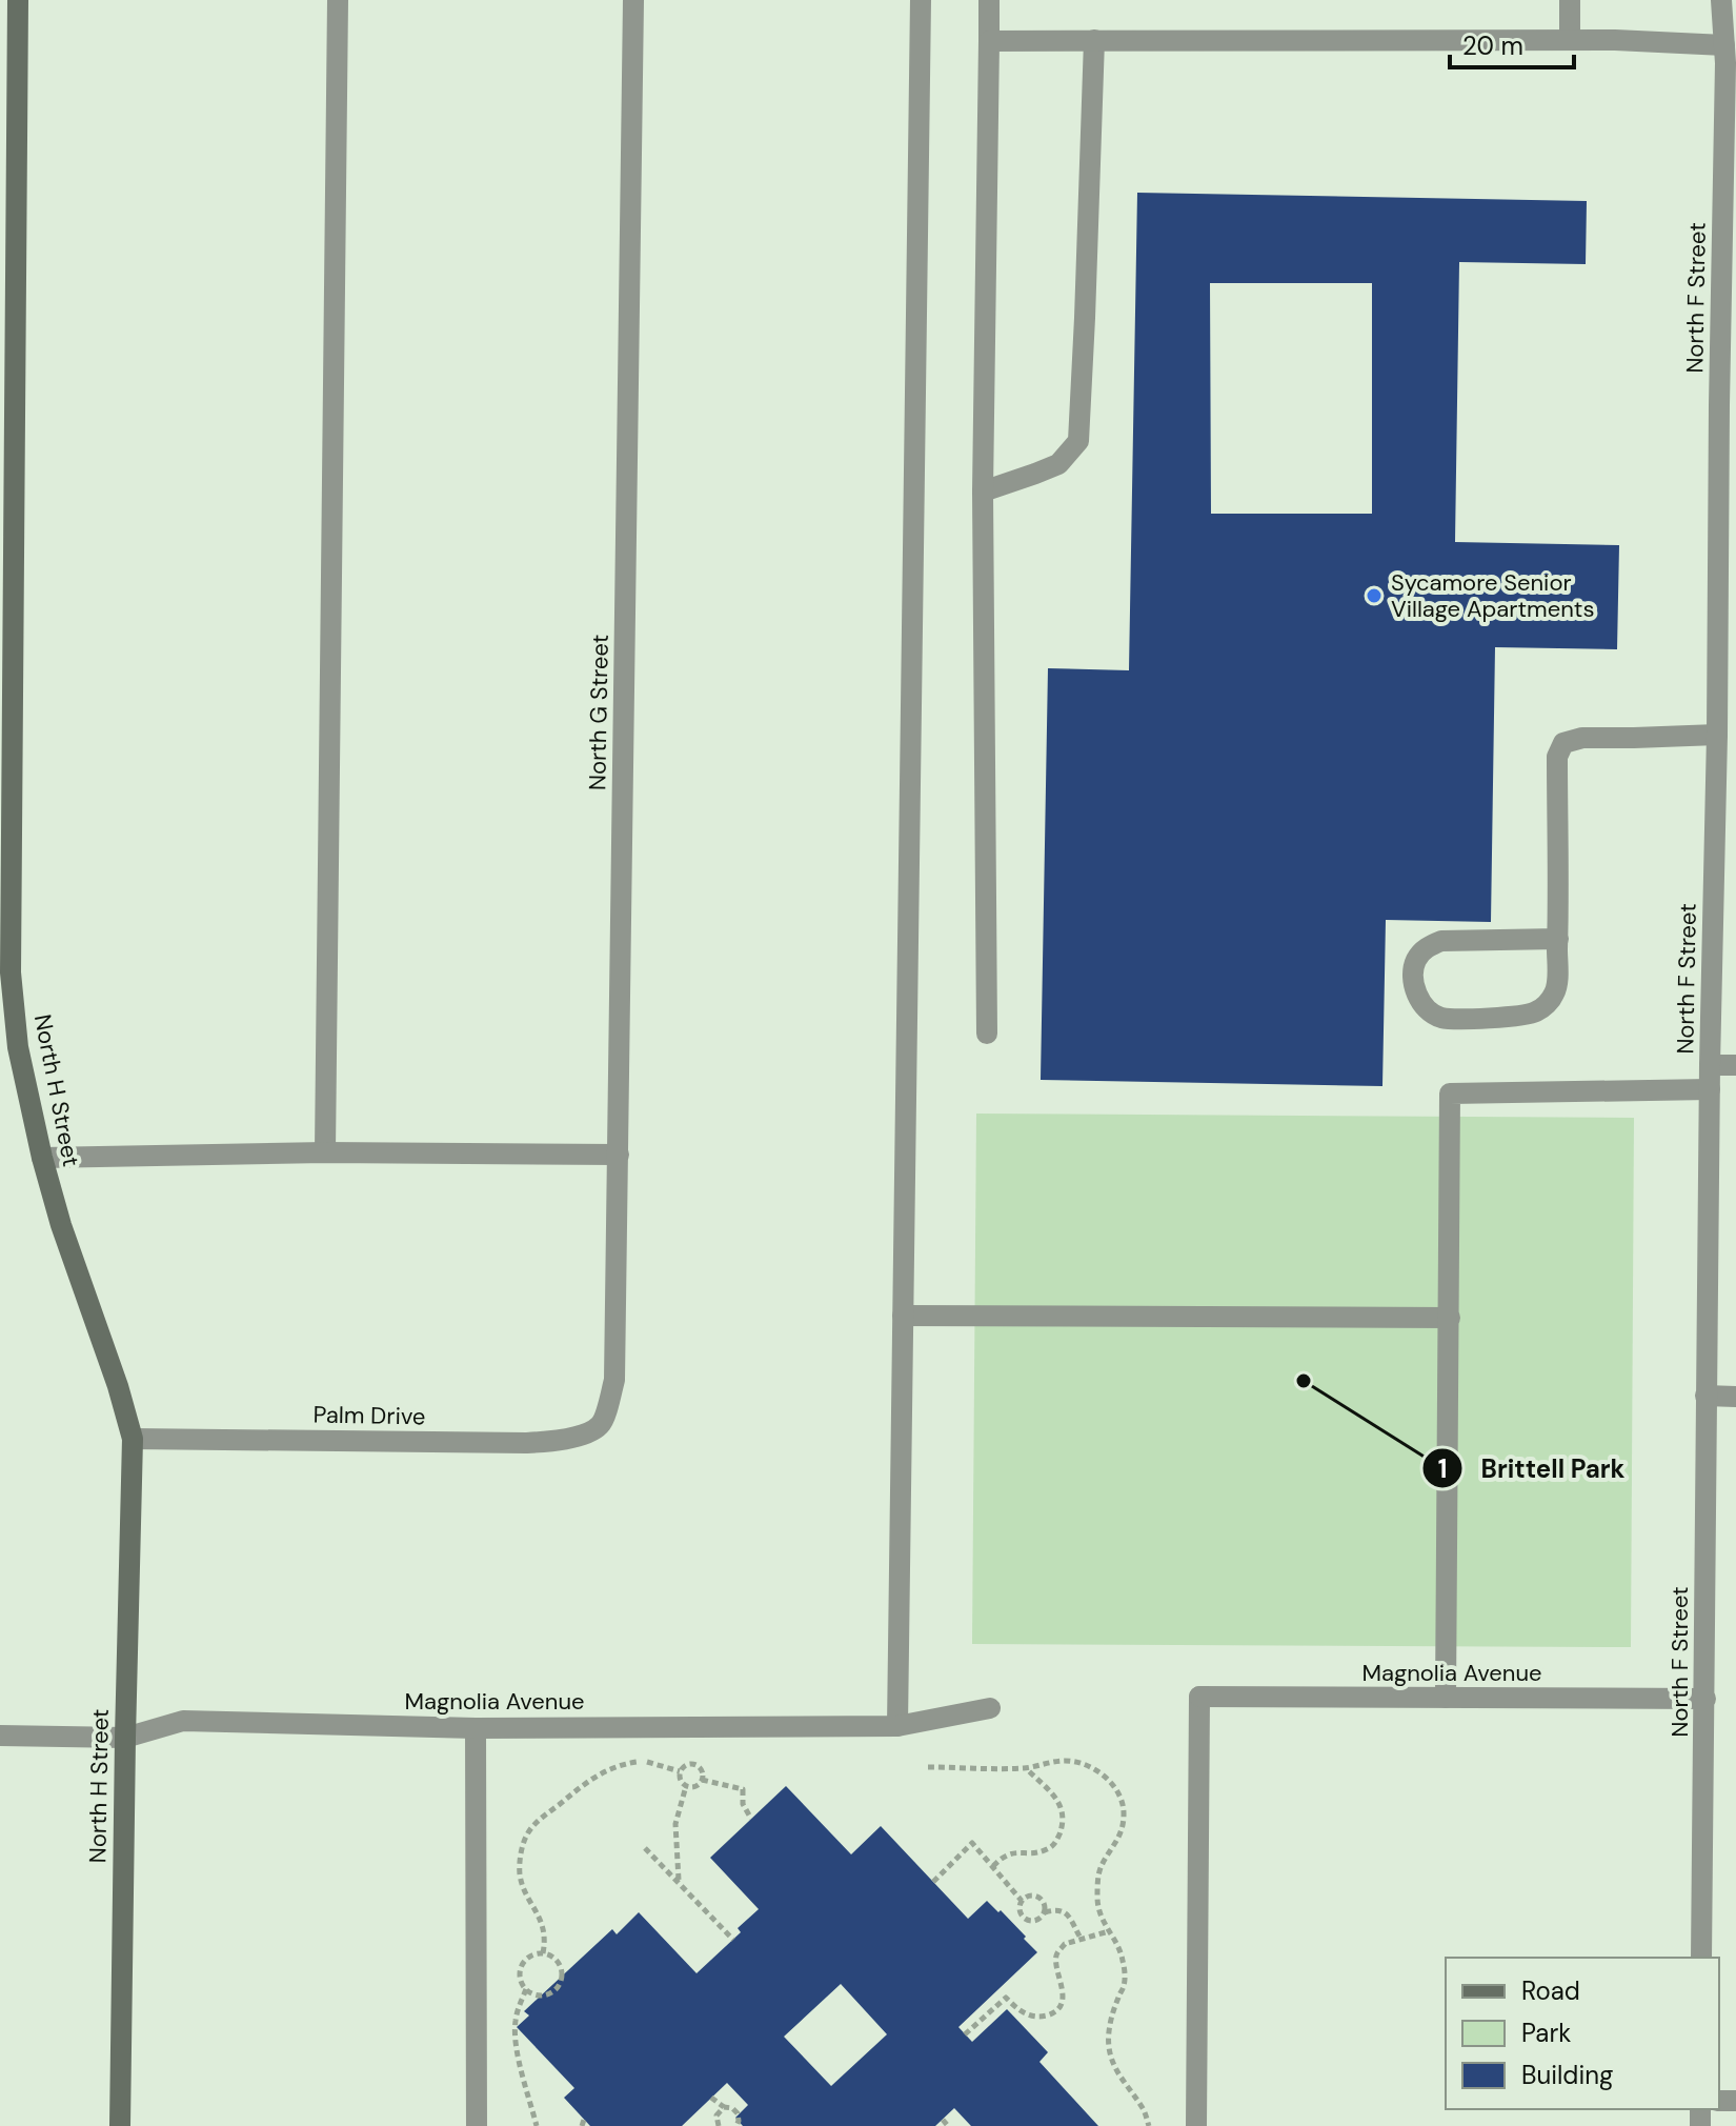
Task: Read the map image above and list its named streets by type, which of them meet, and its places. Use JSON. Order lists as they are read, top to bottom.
{
  "streets": {
    "street": [
      "North F Street",
      "North G Street",
      "North H Street",
      "Palm Drive",
      "Magnolia Avenue"
    ]
  },
  "crossings": [
    ["North F Street", "Magnolia Avenue"],
    ["North G Street", "Palm Drive"],
    ["North H Street", "Palm Drive"],
    ["North H Street", "Magnolia Avenue"]
  ],
  "places": ["Sycamore Senior Village Apartments", "Brittell Park"],
  "legend": ["Road", "Park", "Building"],
  "scale_bar": "20 m"
}
